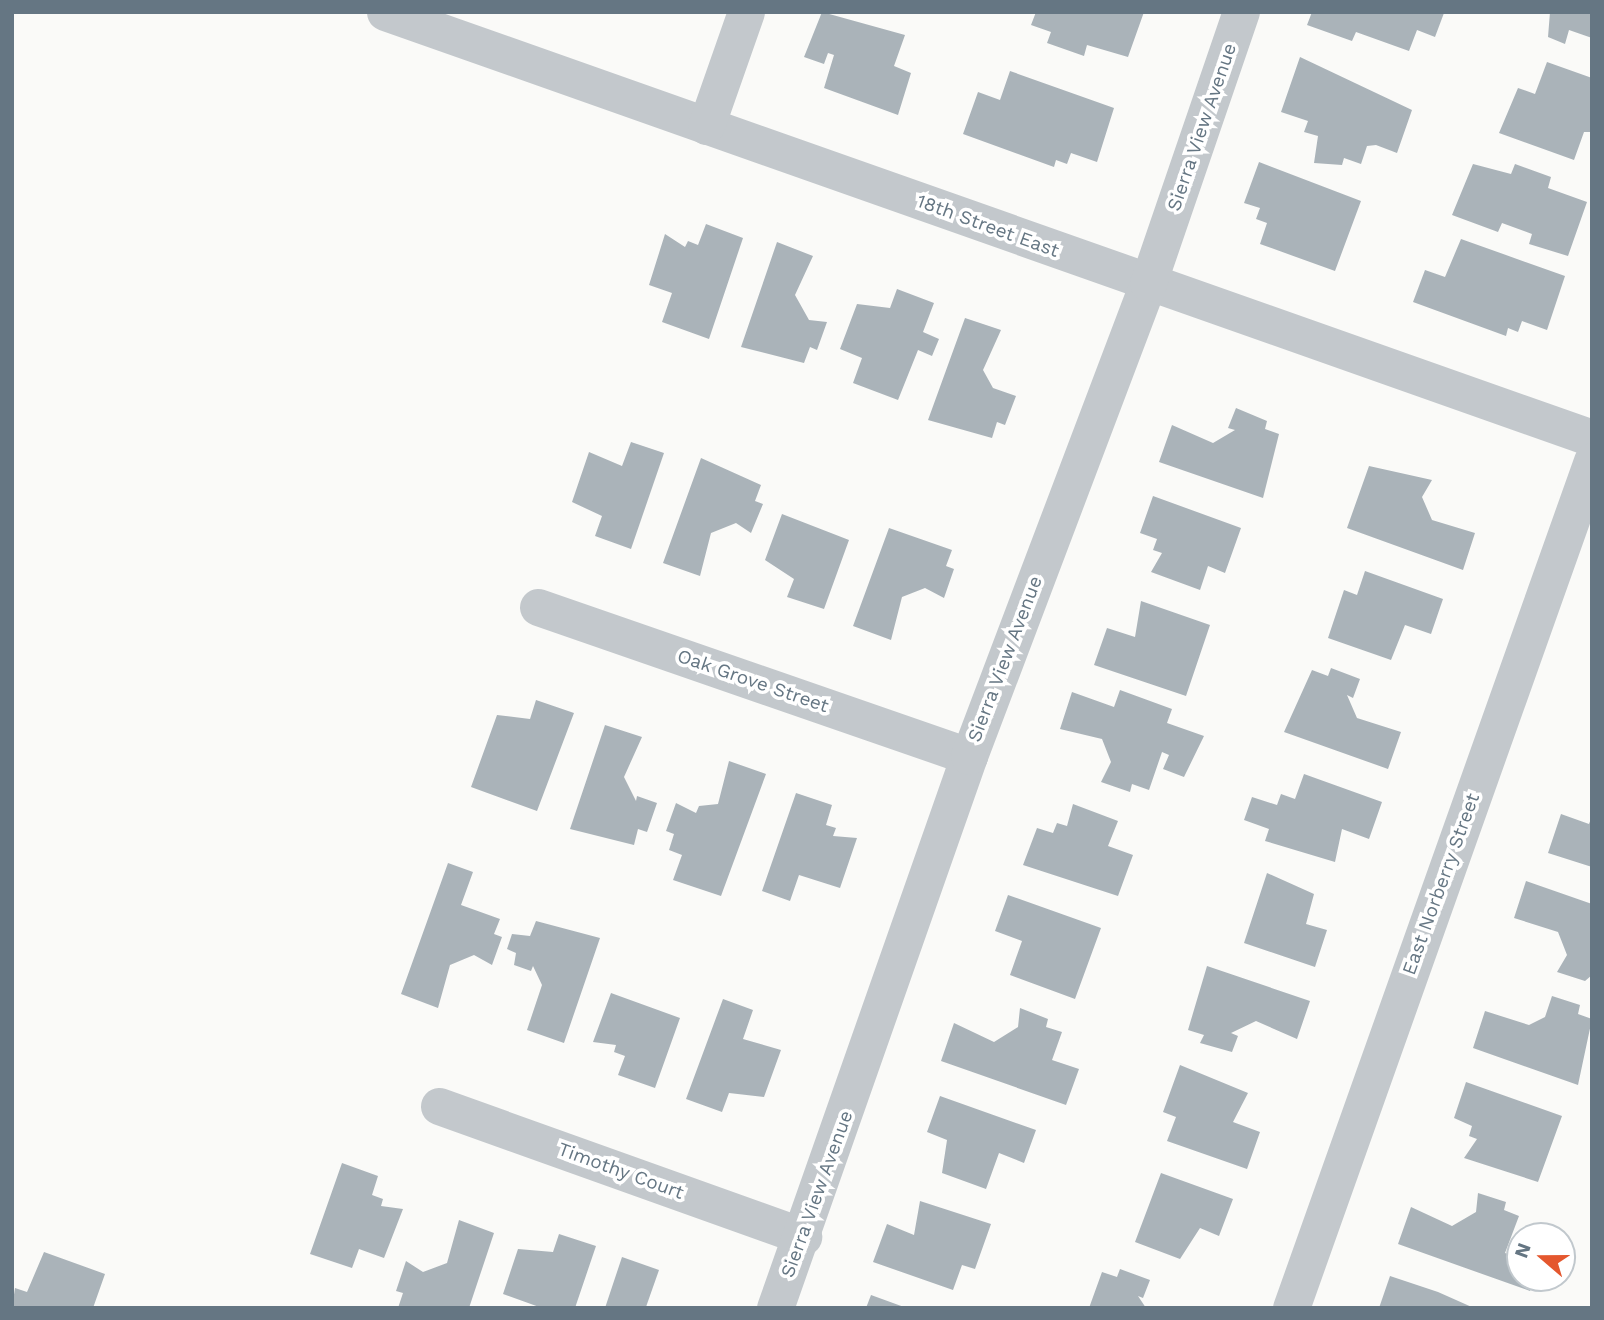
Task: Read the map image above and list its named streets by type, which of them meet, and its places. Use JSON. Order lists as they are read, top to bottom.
{
  "streets": {
    "street": [
      "Sierra View Avenue",
      "18th Street East",
      "Oak Grove Street",
      "East Norberry Street",
      "Timothy Court"
    ]
  },
  "crossings": [
    ["Sierra View Avenue", "18th Street East"],
    ["Sierra View Avenue", "Oak Grove Street"],
    ["Sierra View Avenue", "Timothy Court"]
  ],
  "north": "left"
}
